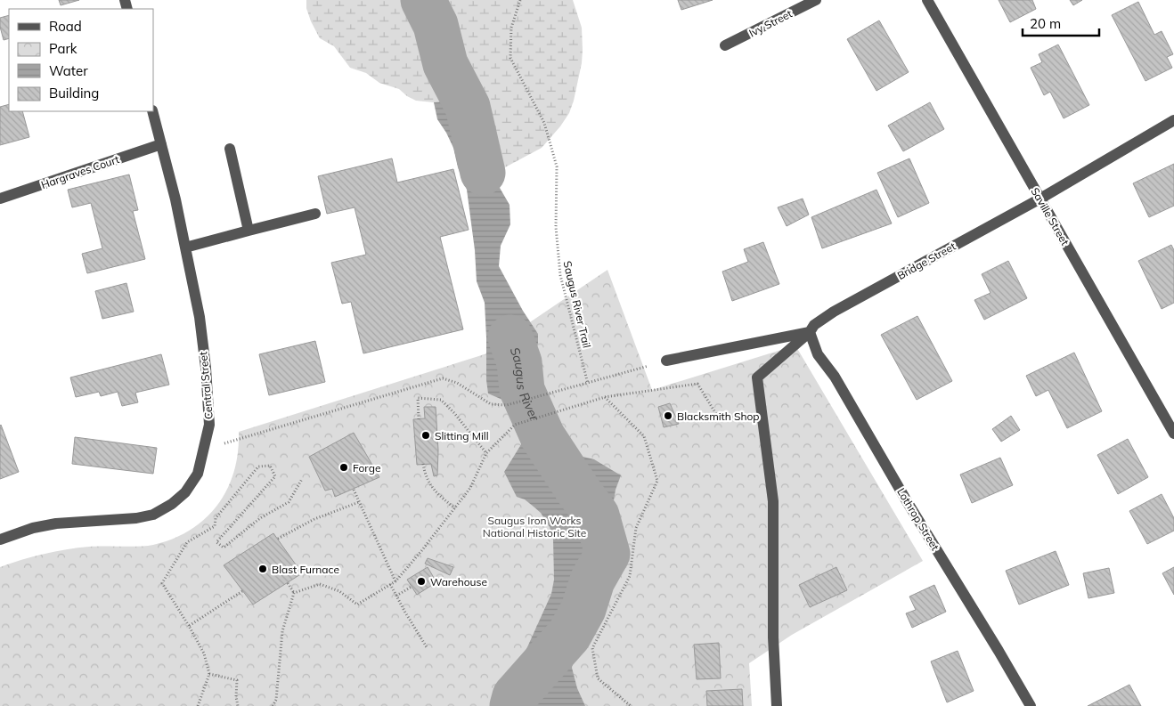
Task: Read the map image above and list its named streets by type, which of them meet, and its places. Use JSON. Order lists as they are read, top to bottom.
{
  "streets": {
    "street": [
      "Ivy Street",
      "Hargraves Court",
      "Saville Street",
      "Bridge Street",
      "Central Street",
      "Lothrop Street"
    ],
    "path": ["Saugus River Trail"]
  },
  "crossings": [
    ["Hargraves Court", "Central Street"],
    ["Saville Street", "Bridge Street"],
    ["Bridge Street", "Lothrop Street"]
  ],
  "water": ["Saugus River"],
  "parks": ["Saugus Iron Works National Historic Site"],
  "places": [
    "Blacksmith Shop",
    "Slitting Mill",
    "Forge",
    "Blast Furnace",
    "Warehouse"
  ],
  "legend": [
    "Road",
    "Park",
    "Water",
    "Building"
  ],
  "scale_bar": "20 m"
}
